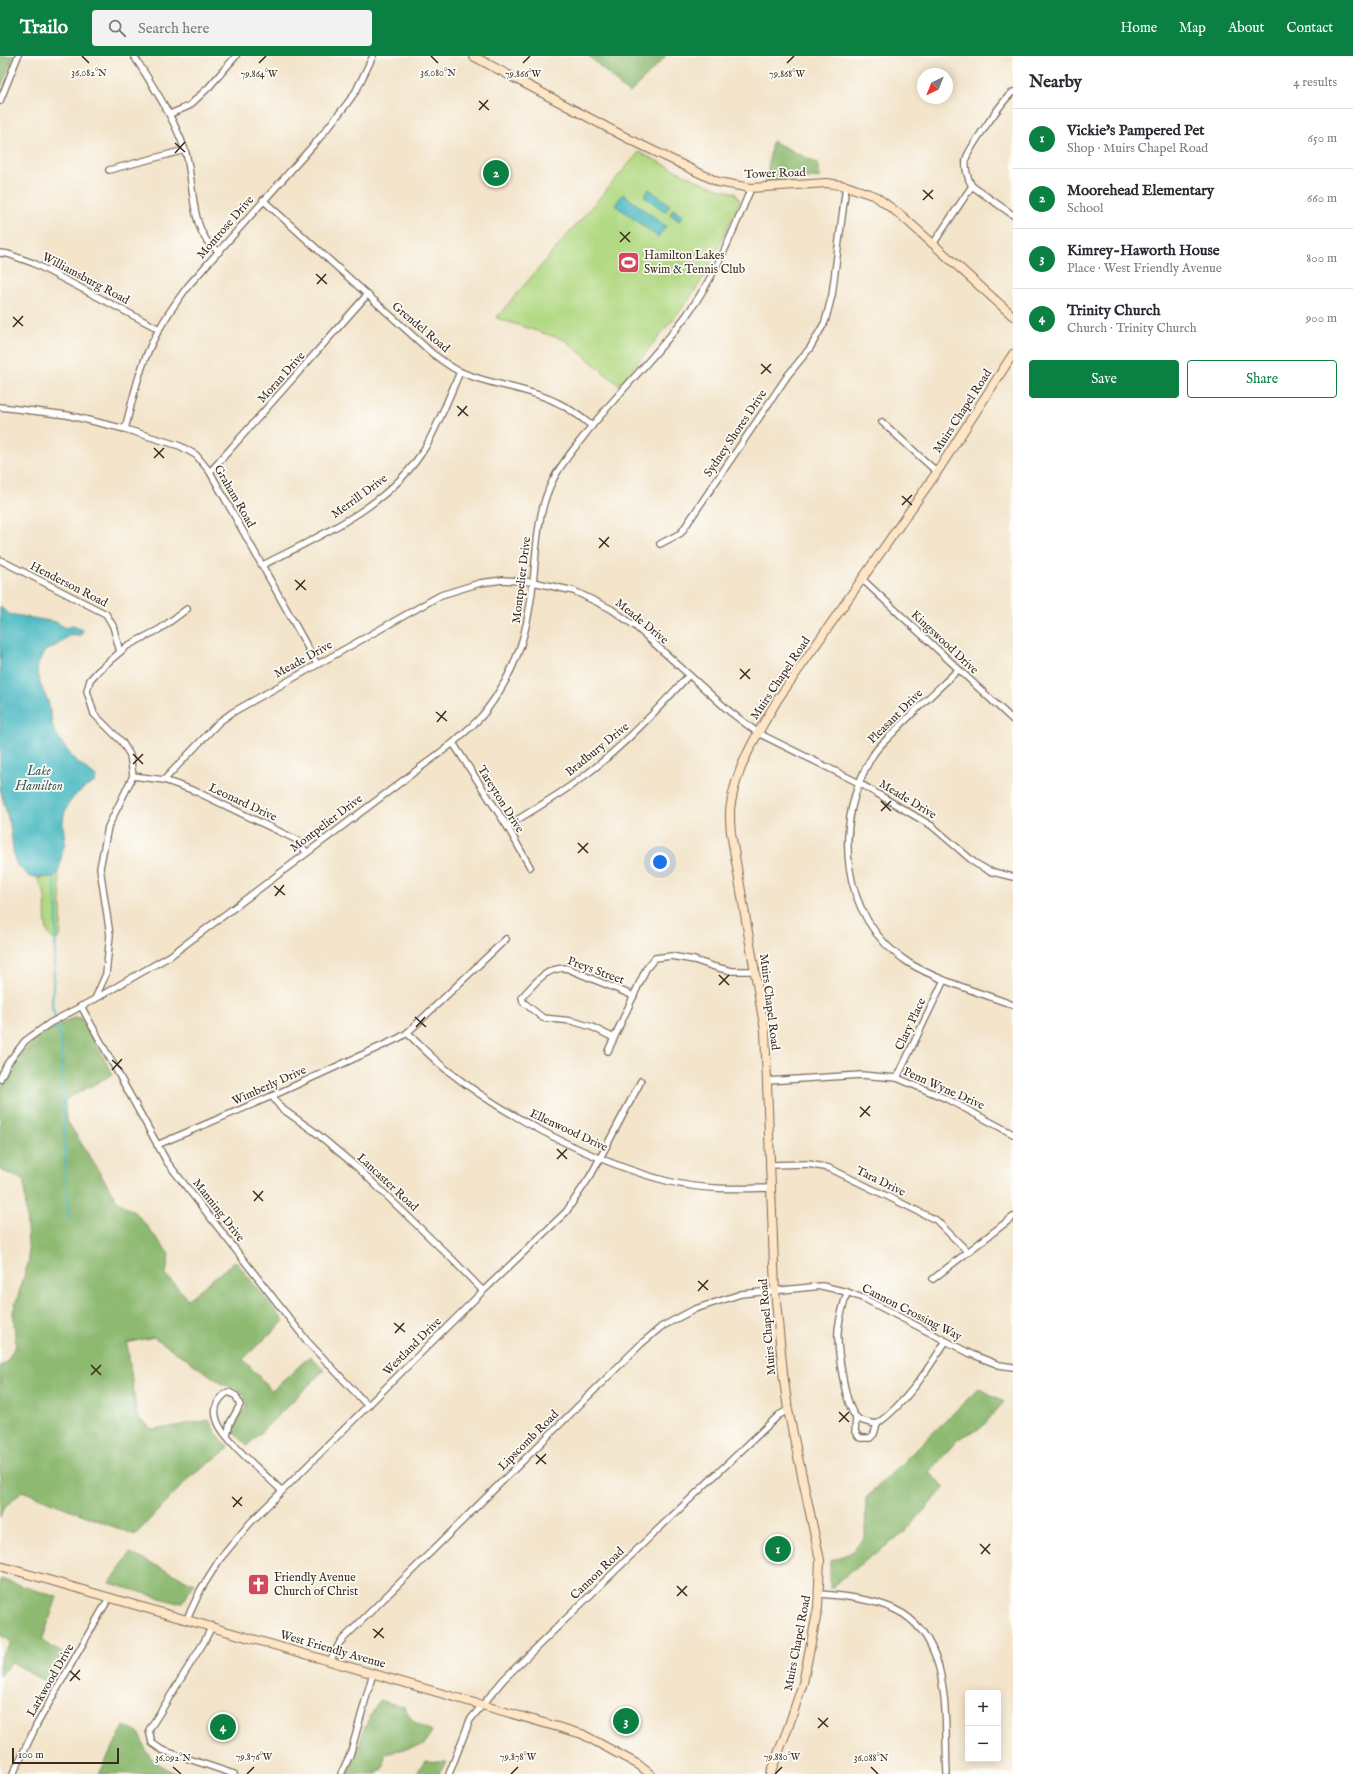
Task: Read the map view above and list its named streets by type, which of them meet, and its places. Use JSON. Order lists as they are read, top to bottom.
{
  "streets": {
    "main road": ["Tower Road", "Muirs Chapel Road", "West Friendly Avenue"],
    "street": [
      "Montrose Drive",
      "Williamsburg Road",
      "Grendel Road",
      "Moran Drive",
      "Sydney Shores Drive",
      "Graham Road",
      "Merrill Drive",
      "Montpelier Drive",
      "Henderson Road",
      "Meade Drive",
      "Kingswood Drive",
      "Pleasant Drive",
      "Bradbury Drive",
      "Tareyton Drive",
      "Leonard Drive",
      "Preys Street",
      "Clary Place",
      "Wimberly Drive",
      "Penn Wyne Drive",
      "Ellenwood Drive",
      "Tara Drive",
      "Lancaster Road",
      "Manning Drive",
      "Cannon Crossing Way",
      "Westland Drive",
      "Lipscomb Road",
      "Cannon Road",
      "Larkwood Drive"
    ]
  },
  "crossings": [
    ["Tower Road", "Sydney Shores Drive"],
    ["Tower Road", "Montpelier Drive"],
    ["Montrose Drive", "Williamsburg Road"],
    ["Montrose Drive", "Grendel Road"],
    ["Montrose Drive", "Graham Road"],
    ["Grendel Road", "Moran Drive"],
    ["Grendel Road", "Merrill Drive"],
    ["Grendel Road", "Montpelier Drive"],
    ["Moran Drive", "Graham Road"],
    ["Muirs Chapel Road", "Meade Drive"],
    ["Muirs Chapel Road", "Kingswood Drive"],
    ["Muirs Chapel Road", "Preys Street"],
    ["Muirs Chapel Road", "Penn Wyne Drive"],
    ["Muirs Chapel Road", "Ellenwood Drive"],
    ["Muirs Chapel Road", "Tara Drive"],
    ["Muirs Chapel Road", "Cannon Crossing Way"],
    ["Muirs Chapel Road", "Lipscomb Road"],
    ["Muirs Chapel Road", "Cannon Road"],
    ["Graham Road", "Merrill Drive"],
    ["Graham Road", "Meade Drive"],
    ["Montpelier Drive", "Meade Drive"],
    ["Montpelier Drive", "Tareyton Drive"],
    ["Montpelier Drive", "Leonard Drive"],
    ["Meade Drive", "Pleasant Drive"],
    ["Meade Drive", "Bradbury Drive"],
    ["Meade Drive", "Leonard Drive"],
    ["Kingswood Drive", "Pleasant Drive"],
    ["Pleasant Drive", "Clary Place"],
    ["Bradbury Drive", "Tareyton Drive"],
    ["Clary Place", "Penn Wyne Drive"],
    ["Wimberly Drive", "Ellenwood Drive"],
    ["Wimberly Drive", "Lancaster Road"],
    ["Wimberly Drive", "Manning Drive"],
    ["Ellenwood Drive", "Westland Drive"],
    ["Lancaster Road", "Westland Drive"],
    ["Manning Drive", "Westland Drive"],
    ["Cannon Crossing Way", "Lipscomb Road"],
    ["Westland Drive", "West Friendly Avenue"],
    ["Lipscomb Road", "West Friendly Avenue"],
    ["Cannon Road", "West Friendly Avenue"],
    ["West Friendly Avenue", "Larkwood Drive"]
  ],
  "water": ["Lake Hamilton"],
  "places": {
    "sports": ["Hamilton Lakes Swim & Tennis Club"],
    "church": ["Friendly Avenue Church of Christ"]
  },
  "scale_bar": "100 m",
  "north": "bottom left",
  "page": {
    "header": "Trailo",
    "search": "Search here",
    "nav": [
      "Home",
      "Map",
      "About",
      "Contact"
    ],
    "heading": ["Nearby", "4 results"],
    "list": [
      {
        "mark": "1",
        "name": "Vickie's Pampered Pet",
        "note": "Shop · Muirs Chapel Road",
        "value": "650 m"
      },
      {
        "mark": "2",
        "name": "Moorehead Elementary",
        "note": "School",
        "value": "660 m"
      },
      {
        "mark": "3",
        "name": "Kimrey-Haworth House",
        "note": "Place · West Friendly Avenue",
        "value": "800 m"
      },
      {
        "mark": "4",
        "name": "Trinity Church",
        "note": "Church · Trinity Church",
        "value": "900 m"
      }
    ],
    "pins": [
      "2",
      "1",
      "3",
      "4"
    ],
    "buttons": ["Save", "Share"],
    "map_buttons": ["+", "−"],
    "scale": "100 m"
  },
  "coordinates": [
    "36.082°N",
    "36.080°N",
    "79.868°W",
    "79.864°W",
    "79.866°W",
    "79.876°W",
    "79.878°W",
    "79.880°W",
    "36.092°N",
    "36.088°N"
  ]
}
